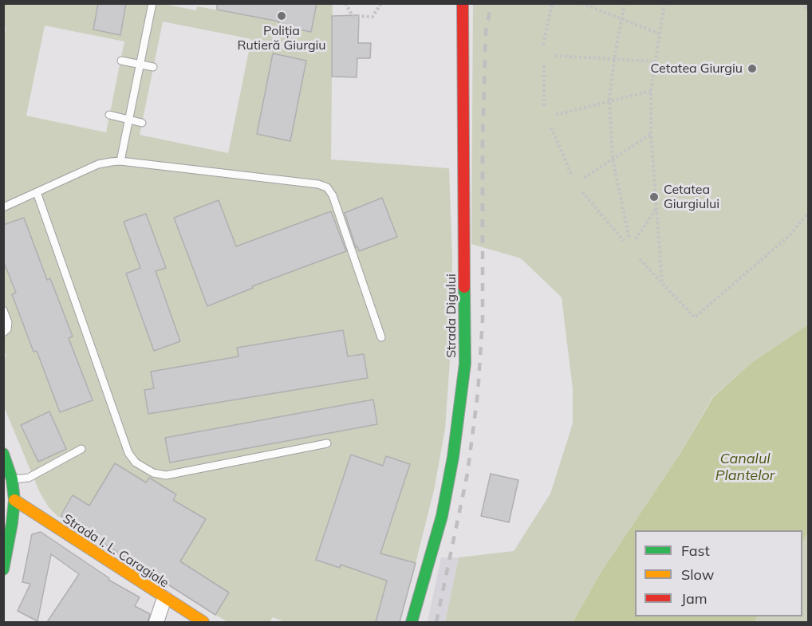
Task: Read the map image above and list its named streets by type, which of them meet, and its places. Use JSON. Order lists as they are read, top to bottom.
{
  "streets": {
    "street": ["Strada Digului", "Strada I. L. Caragiale"]
  },
  "water": ["Canalul Plantelor"],
  "places": ["Poliția Rutieră Giurgiu", "Cetatea Giurgiu", "Cetatea Giurgiului"],
  "legend": ["Fast", "Slow", "Jam"]
}
